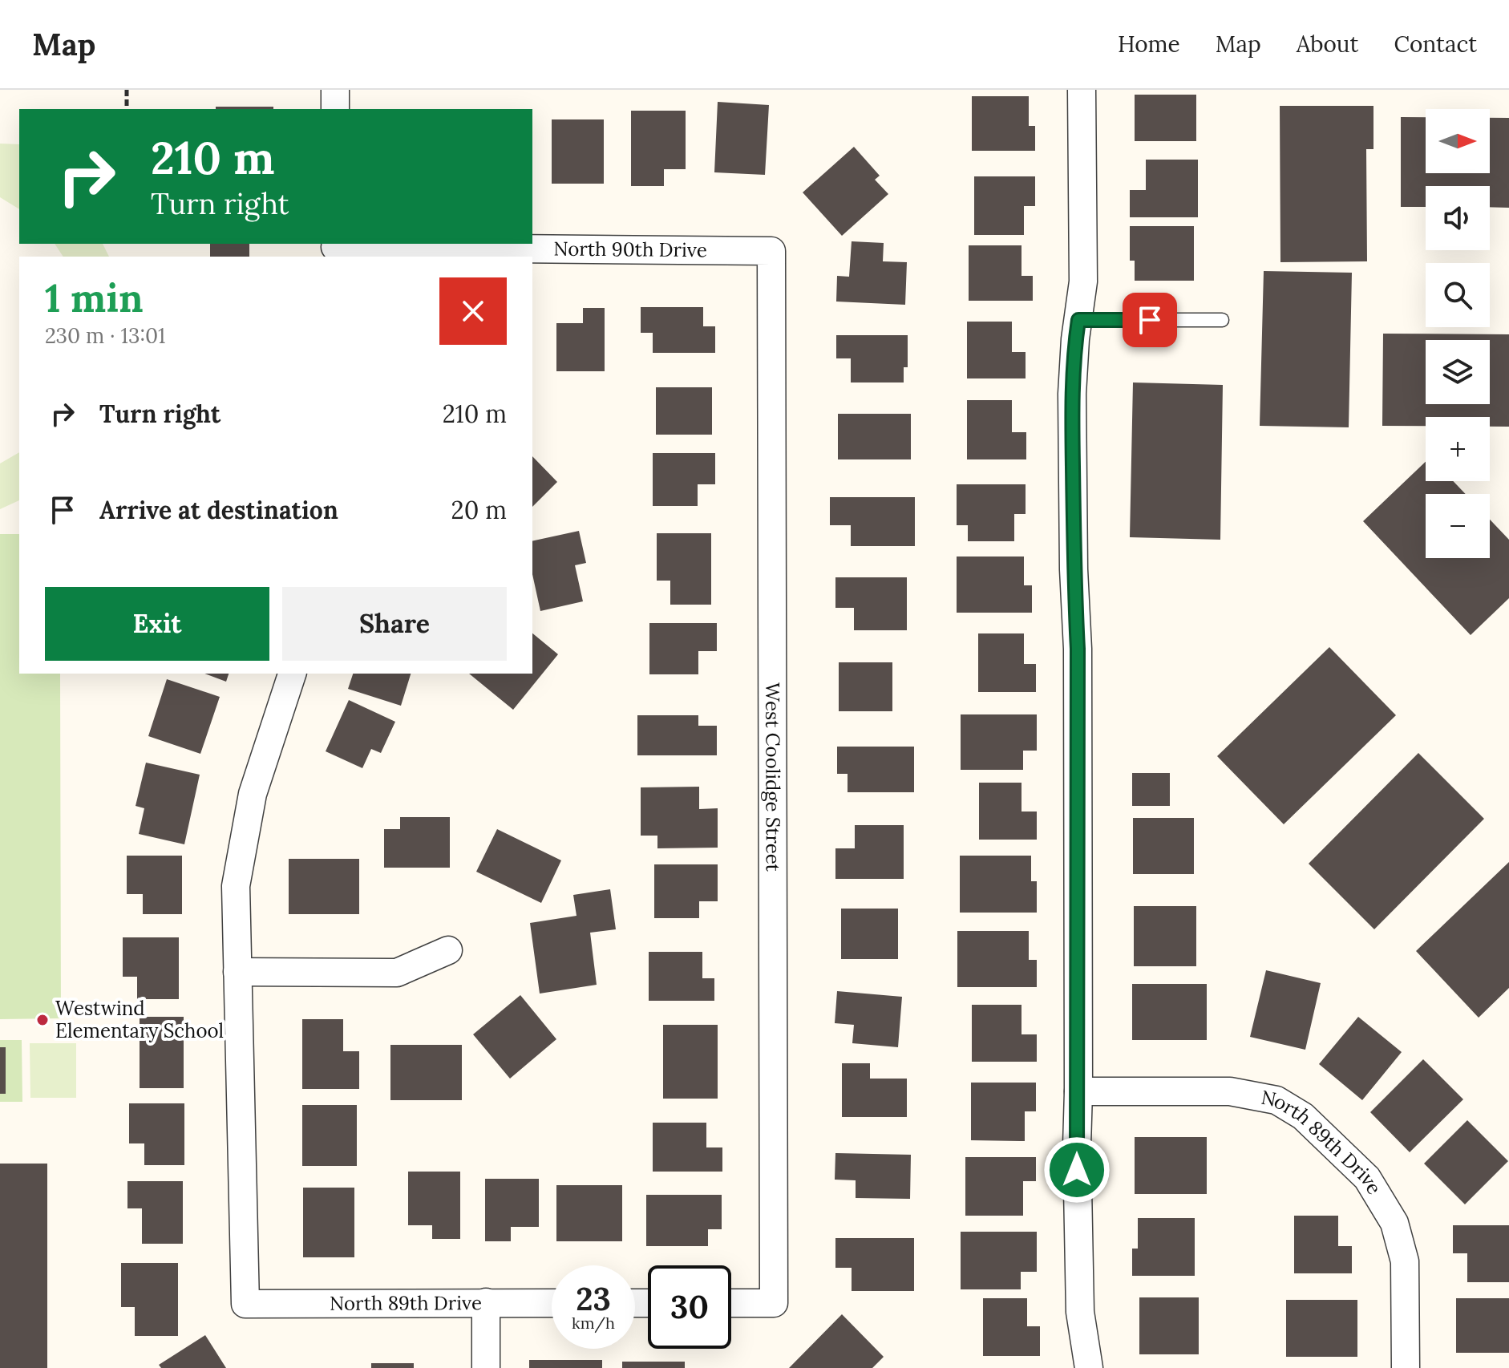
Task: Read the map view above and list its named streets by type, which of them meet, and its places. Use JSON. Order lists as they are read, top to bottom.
{
  "streets": {
    "street": ["North 90th Drive", "West Coolidge Street", "North 89th Drive"]
  },
  "crossings": [
    ["North 90th Drive", "West Coolidge Street"]
  ],
  "places": ["Westwind Elementary School"],
  "north": "right",
  "page": {
    "header": "Map",
    "nav": [
      "Home",
      "Map",
      "About",
      "Contact"
    ],
    "map_buttons": ["+", "−"],
    "turn": ["210 m", "Turn right"],
    "heading": ["1 min", "230 m · 13:01"],
    "list": [
      {
        "name": "Turn right",
        "value": "210 m"
      },
      {
        "name": "Arrive at destination",
        "value": "20 m"
      }
    ],
    "buttons": ["Exit", "Share"],
    "speed": "23 km/h",
    "limit": "30"
  }
}
